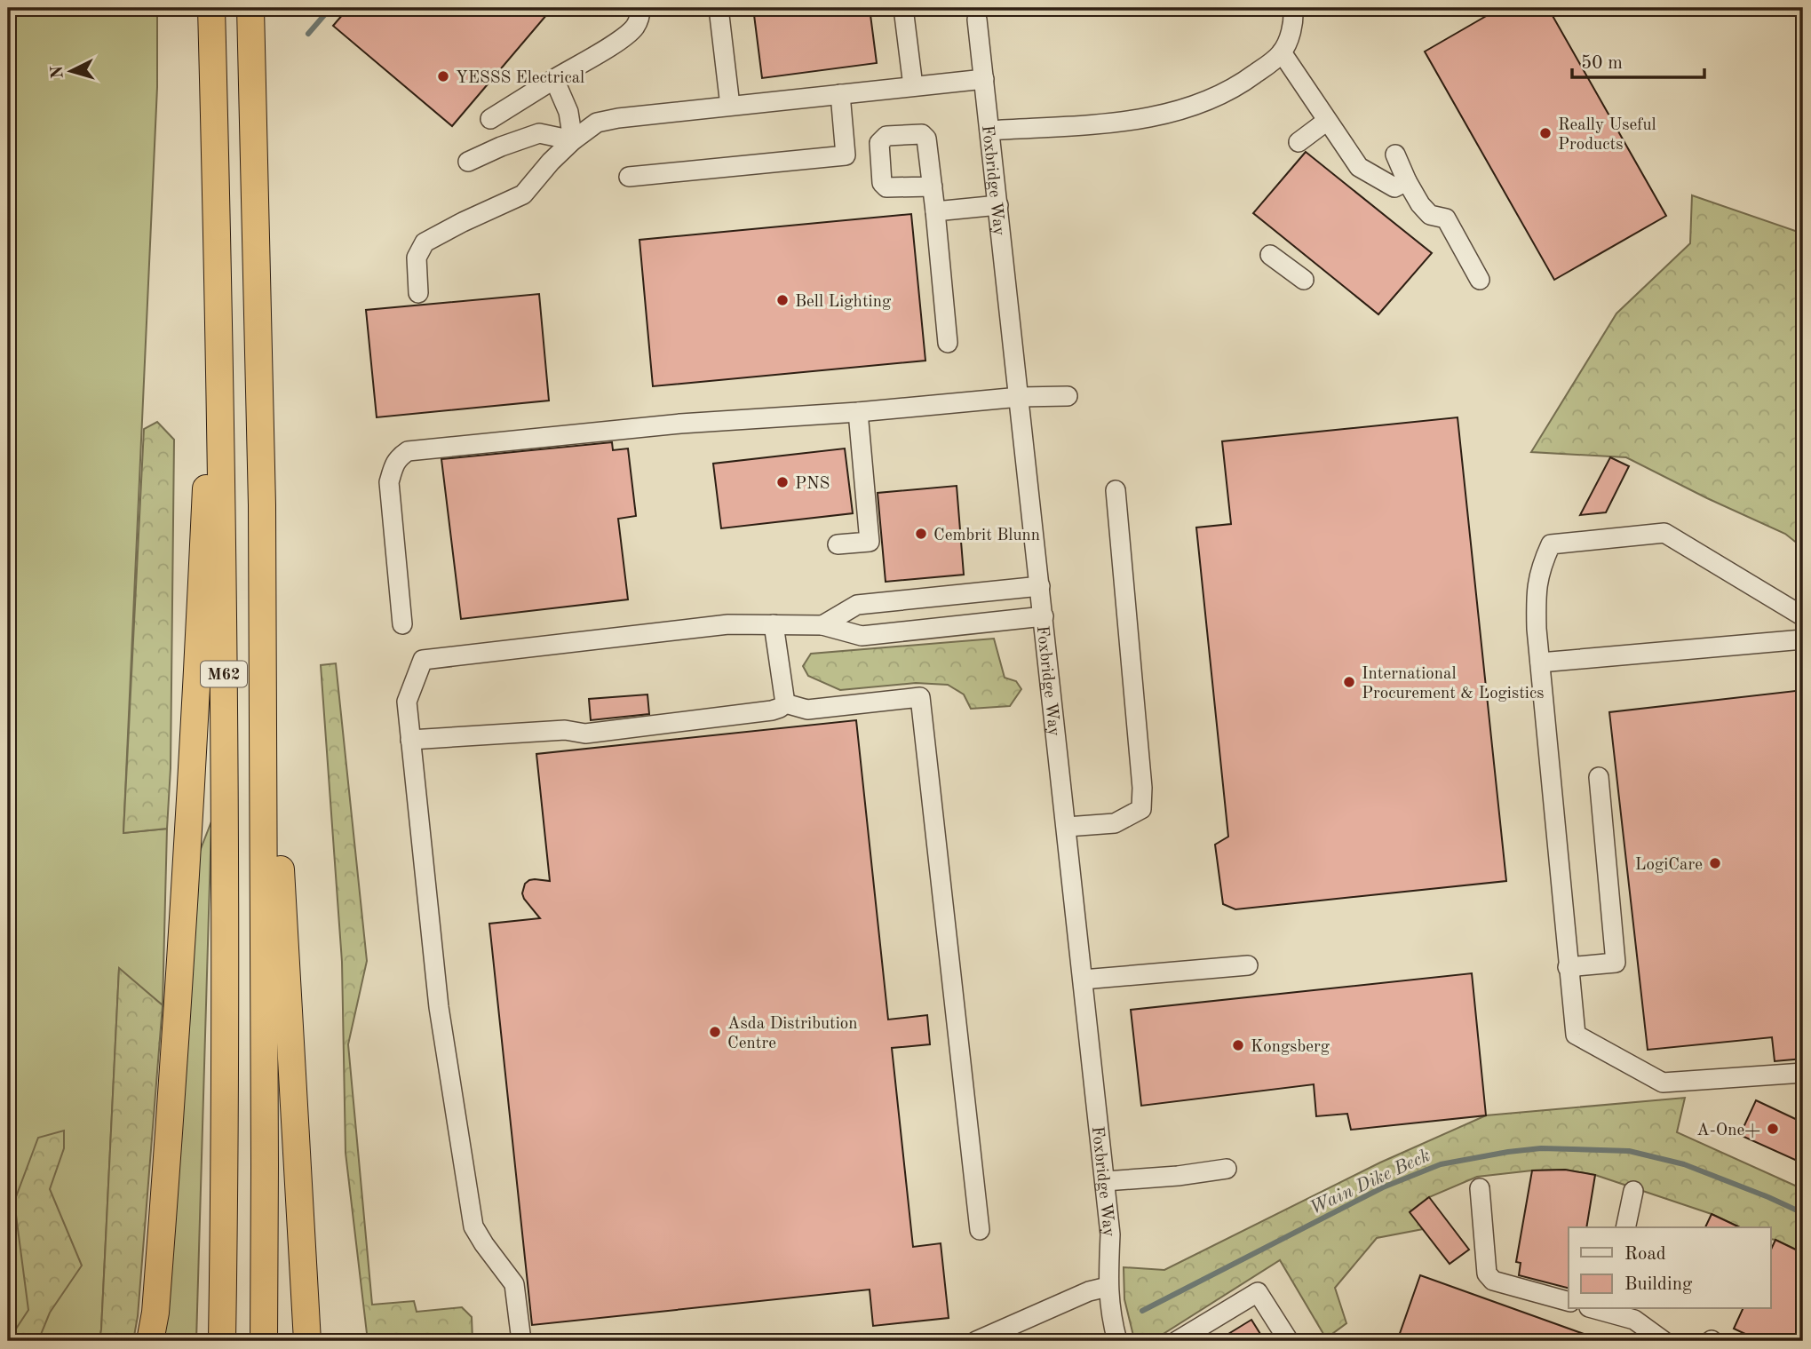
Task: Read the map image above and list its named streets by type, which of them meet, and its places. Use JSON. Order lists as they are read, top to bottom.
{
  "streets": {
    "highway": ["M62"],
    "street": ["Foxbridge Way"]
  },
  "water": ["Wain Dike Beck"],
  "places": [
    "YESSS Electrical",
    "Really Useful Products",
    "Bell Lighting",
    "PNS",
    "Cembrit Blunn",
    "International Procurement & Logistics",
    "LogiCare",
    "Asda Distribution Centre",
    "Kongsberg",
    "A-One+"
  ],
  "legend": ["Road", "Building"],
  "scale_bar": "50 m",
  "north": "left"
}
